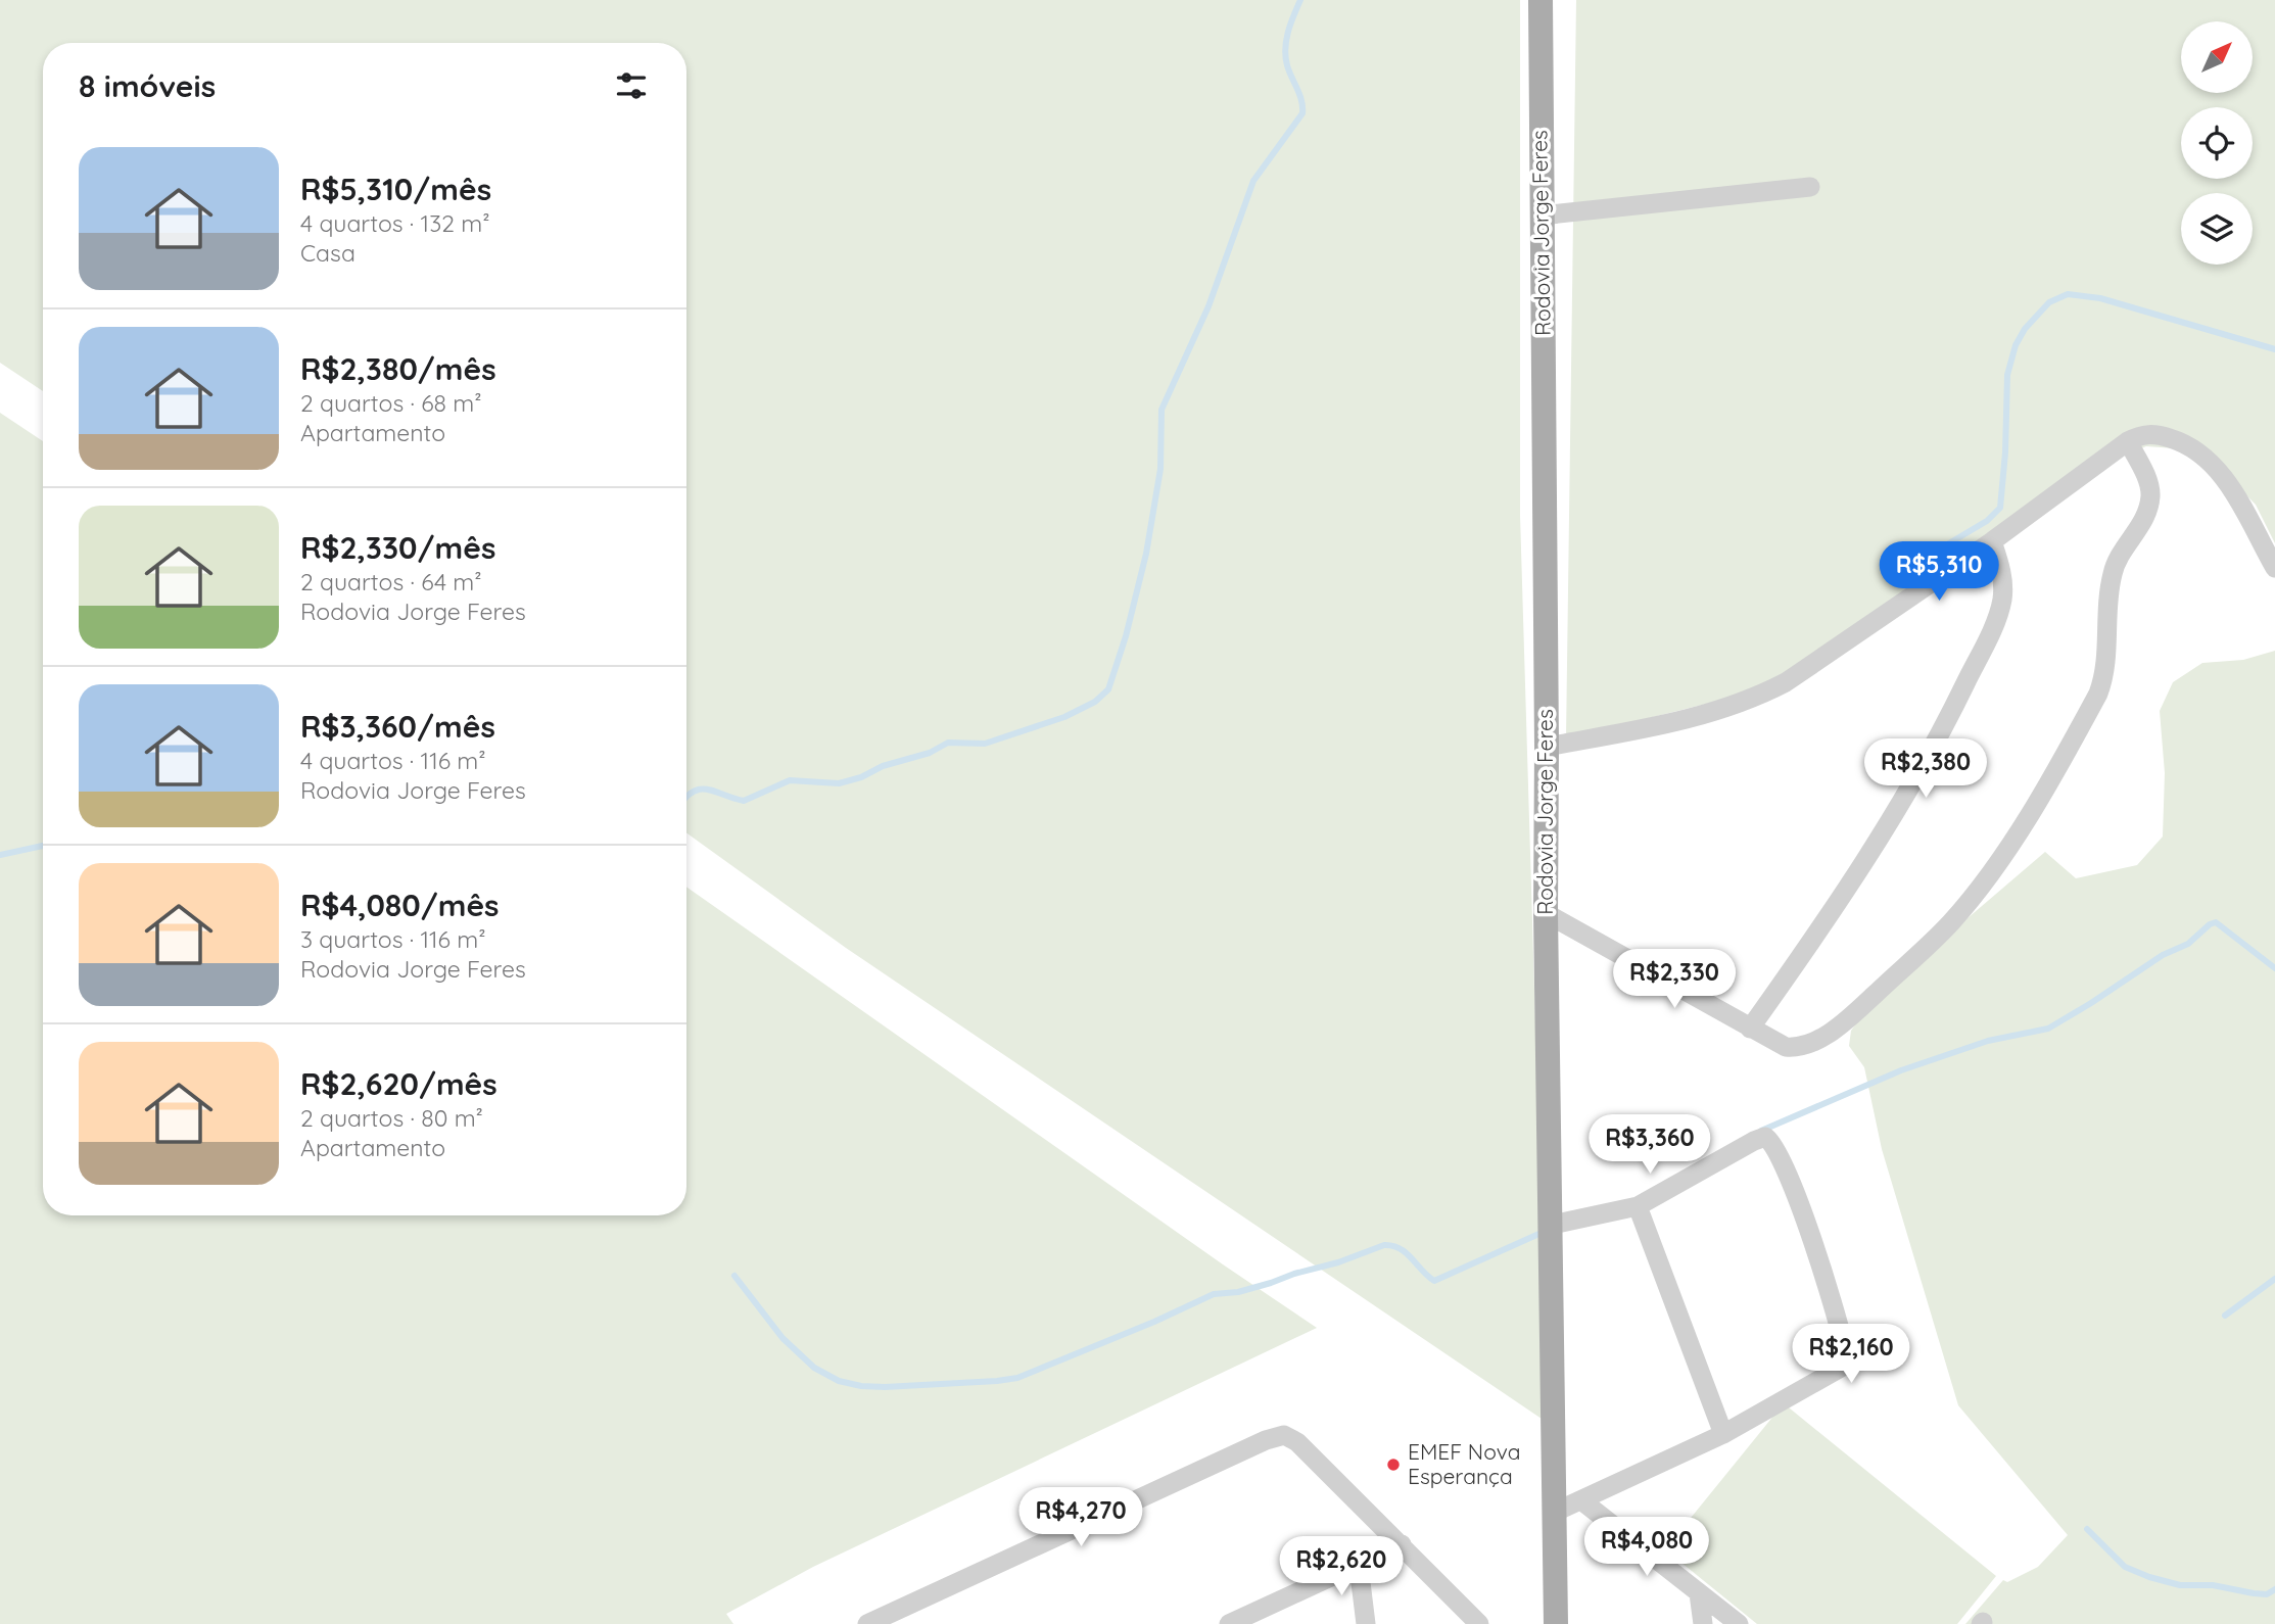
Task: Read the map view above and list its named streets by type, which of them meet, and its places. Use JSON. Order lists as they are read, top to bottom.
{
  "streets": {
    "main road": ["Rodovia Jorge Feres"]
  },
  "places": ["EMEF Nova Esperança"],
  "north": "top right",
  "page": {
    "heading": "8 imóveis",
    "list": [
      {
        "name": "R$5,310/mês",
        "note": "4 quartos · 132 m² · Casa"
      },
      {
        "name": "R$2,380/mês",
        "note": "2 quartos · 68 m² · Apartamento"
      },
      {
        "name": "R$2,330/mês",
        "note": "2 quartos · 64 m² · Rodovia Jorge Feres"
      },
      {
        "name": "R$3,360/mês",
        "note": "4 quartos · 116 m² · Rodovia Jorge Feres"
      },
      {
        "name": "R$4,080/mês",
        "note": "3 quartos · 116 m² · Rodovia Jorge Feres"
      },
      {
        "name": "R$2,620/mês",
        "note": "2 quartos · 80 m² · Apartamento"
      }
    ],
    "price": [
      "R$5,310",
      "R$2,380",
      "R$2,330",
      "R$3,360",
      "R$2,160",
      "R$4,270",
      "R$4,080",
      "R$2,620"
    ]
  }
}
